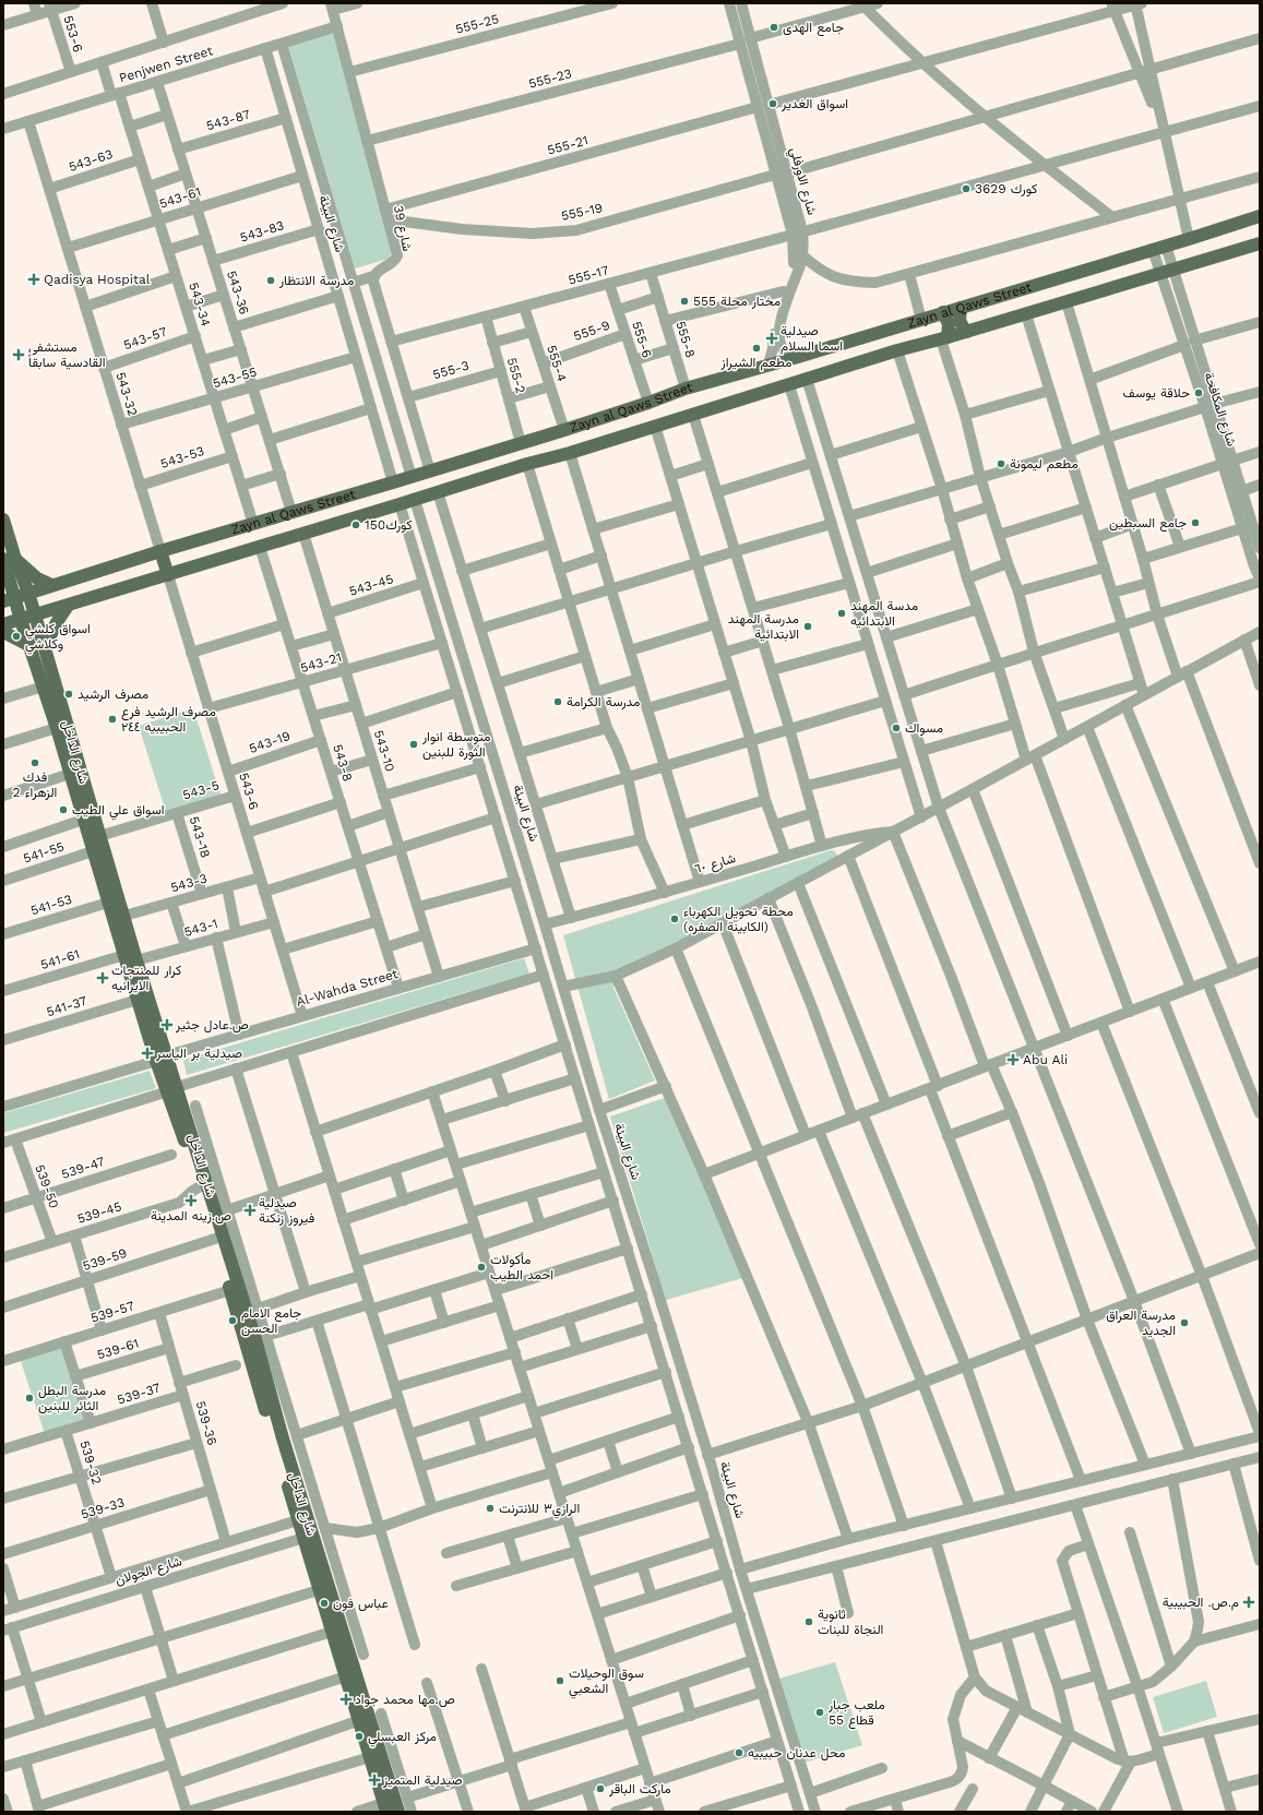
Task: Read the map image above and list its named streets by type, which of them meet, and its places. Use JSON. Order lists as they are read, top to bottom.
{
  "streets": {
    "main road": ["Zayn al Qaws Street", "شارع الداخل"],
    "street": [
      "555-25",
      "553-6",
      "Penjwen Street",
      "555-23",
      "543-87",
      "555-21",
      "543-63",
      "شارع الاورفلي",
      "543-61",
      "555-19",
      "شارع البيئة",
      "شارع 39",
      "543-83",
      "555-17",
      "543-36",
      "543-34",
      "555-9",
      "543-57",
      "555-6",
      "555-8",
      "555-4",
      "555-3",
      "555-2",
      "543-55",
      "543-32",
      "شارع المكافحة",
      "543-53",
      "543-45",
      "543-21",
      "543-19",
      "543-10",
      "543-8",
      "543-5",
      "543-6",
      "543-18",
      "541-55",
      "شارع ٦٠",
      "543-3",
      "541-53",
      "543-1",
      "541-61",
      "Al-Wahda Street",
      "541-37",
      "539-47",
      "539-50",
      "539-45",
      "539-59",
      "539-57",
      "539-61",
      "539-37",
      "539-36",
      "539-32",
      "539-33",
      "شارع الجولان"
    ]
  },
  "crossings": [
    ["555-25", "شارع 39"],
    ["553-6", "Penjwen Street"],
    ["Penjwen Street", "شارع البيئة"],
    ["Penjwen Street", "شارع 39"],
    ["Penjwen Street", "543-36"],
    ["Penjwen Street", "543-34"],
    ["Penjwen Street", "543-32"],
    ["555-23", "شارع الاورفلي"],
    ["555-23", "شارع 39"],
    ["543-87", "شارع البيئة"],
    ["543-87", "543-36"],
    ["555-21", "شارع الاورفلي"],
    ["555-21", "555-19"],
    ["555-21", "شارع 39"],
    ["543-63", "543-34"],
    ["543-63", "543-32"],
    ["شارع الاورفلي", "555-19"],
    ["شارع الاورفلي", "555-17"],
    ["شارع الاورفلي", "Zayn al Qaws Street"],
    ["543-61", "شارع البيئة"],
    ["543-61", "543-36"],
    ["543-61", "543-34"],
    ["543-61", "543-32"],
    ["555-19", "شارع 39"],
    ["شارع البيئة", "543-83"],
    ["شارع البيئة", "Zayn al Qaws Street"],
    ["شارع البيئة", "543-55"],
    ["شارع البيئة", "شارع ٦٠"],
    ["543-83", "543-36"],
    ["555-17", "555-6"],
    ["555-17", "555-8"],
    ["555-17", "555-4"],
    ["555-17", "555-2"],
    ["543-36", "Zayn al Qaws Street"],
    ["543-36", "543-55"],
    ["543-34", "Zayn al Qaws Street"],
    ["543-34", "543-57"],
    ["543-34", "543-55"],
    ["543-34", "543-53"],
    ["Zayn al Qaws Street", "555-6"],
    ["Zayn al Qaws Street", "555-8"],
    ["Zayn al Qaws Street", "555-4"],
    ["Zayn al Qaws Street", "555-2"],
    ["Zayn al Qaws Street", "543-32"],
    ["Zayn al Qaws Street", "شارع المكافحة"],
    ["Zayn al Qaws Street", "543-10"],
    ["Zayn al Qaws Street", "شارع الداخل"],
    ["Zayn al Qaws Street", "543-8"],
    ["Zayn al Qaws Street", "543-6"],
    ["555-9", "555-6"],
    ["555-9", "555-4"],
    ["543-57", "543-32"],
    ["555-3", "555-2"],
    ["543-55", "543-32"],
    ["543-32", "543-53"],
    ["543-45", "543-10"],
    ["543-21", "543-10"],
    ["543-21", "543-8"],
    ["543-21", "543-6"],
    ["543-19", "543-8"],
    ["543-19", "543-6"],
    ["543-10", "Al-Wahda Street"],
    ["شارع الداخل", "543-5"],
    ["شارع الداخل", "541-55"],
    ["شارع الداخل", "543-3"],
    ["شارع الداخل", "541-53"],
    ["شارع الداخل", "543-1"],
    ["شارع الداخل", "541-61"],
    ["شارع الداخل", "Al-Wahda Street"],
    ["شارع الداخل", "541-37"],
    ["شارع الداخل", "539-45"],
    ["شارع الداخل", "539-59"],
    ["شارع الداخل", "539-57"],
    ["شارع الداخل", "شارع الجولان"],
    ["543-8", "Al-Wahda Street"],
    ["543-5", "543-6"],
    ["543-5", "543-18"],
    ["543-6", "543-3"],
    ["543-6", "543-1"],
    ["543-6", "Al-Wahda Street"],
    ["543-18", "543-3"],
    ["539-47", "539-50"],
    ["539-50", "539-45"],
    ["539-57", "539-36"],
    ["539-61", "539-36"],
    ["539-37", "539-36"],
    ["539-37", "539-32"],
    ["539-36", "539-33"],
    ["539-36", "شارع الجولان"],
    ["539-32", "539-33"],
    ["539-32", "شارع الجولان"]
  ],
  "places": {
    "other": [
      "جامع الهدى",
      "اسواق الغدير",
      "كورك 3629",
      "مدرسة الانتظار",
      "مختار محلة 555",
      "مطعم الشيراز",
      "حلاقة يوسف",
      "مطعم ليمونة",
      "جامع السبطين",
      "كورك150",
      "مدسة المهند الابتدائيه",
      "مدرسة المهند الابتدائية",
      "اسواق كلشي وكلاشي",
      "مصرف الرشيد",
      "مدرسة الكرامة",
      "مصرف الرشيد فرع الحبيبيه ٢٤٤",
      "مسواك",
      "متوسطة انوار الثورة للبنين",
      "فدك الزهراء 2",
      "اسواق علي الطيب",
      "محطة تحويل الكهرباء (الكابينة الصفره)",
      "مأكولات احمد الطيب",
      "جامع الامام الحسن",
      "مدرسة العراق الجديد",
      "مدرسة البطل الثائر للبنين",
      "الرازي٣ للانترنت",
      "عباس فون",
      "ثانوية النجاة للبنات",
      "سوق الوحيلات الشعبي",
      "ملعب جبار قطاع 55",
      "مركز العبسلي",
      "محل عدنان حبيبيه",
      "ماركت الباقر"
    ],
    "health": [
      "Qadisya Hospital",
      "صيدلية اسما السلام",
      "مستشفى القادسية سابقاً",
      "كرار للمنتجات الايرانيه",
      "ص.عادل جثير",
      "صيدلية بر الياسر",
      "Abu Ali",
      "ص.زينه المدينة",
      "صيدلية فيروز زنكنة",
      "م.ص. الحبيبية",
      "ص.مها محمد جواد",
      "صيدلية المتميز"
    ]
  }
}
